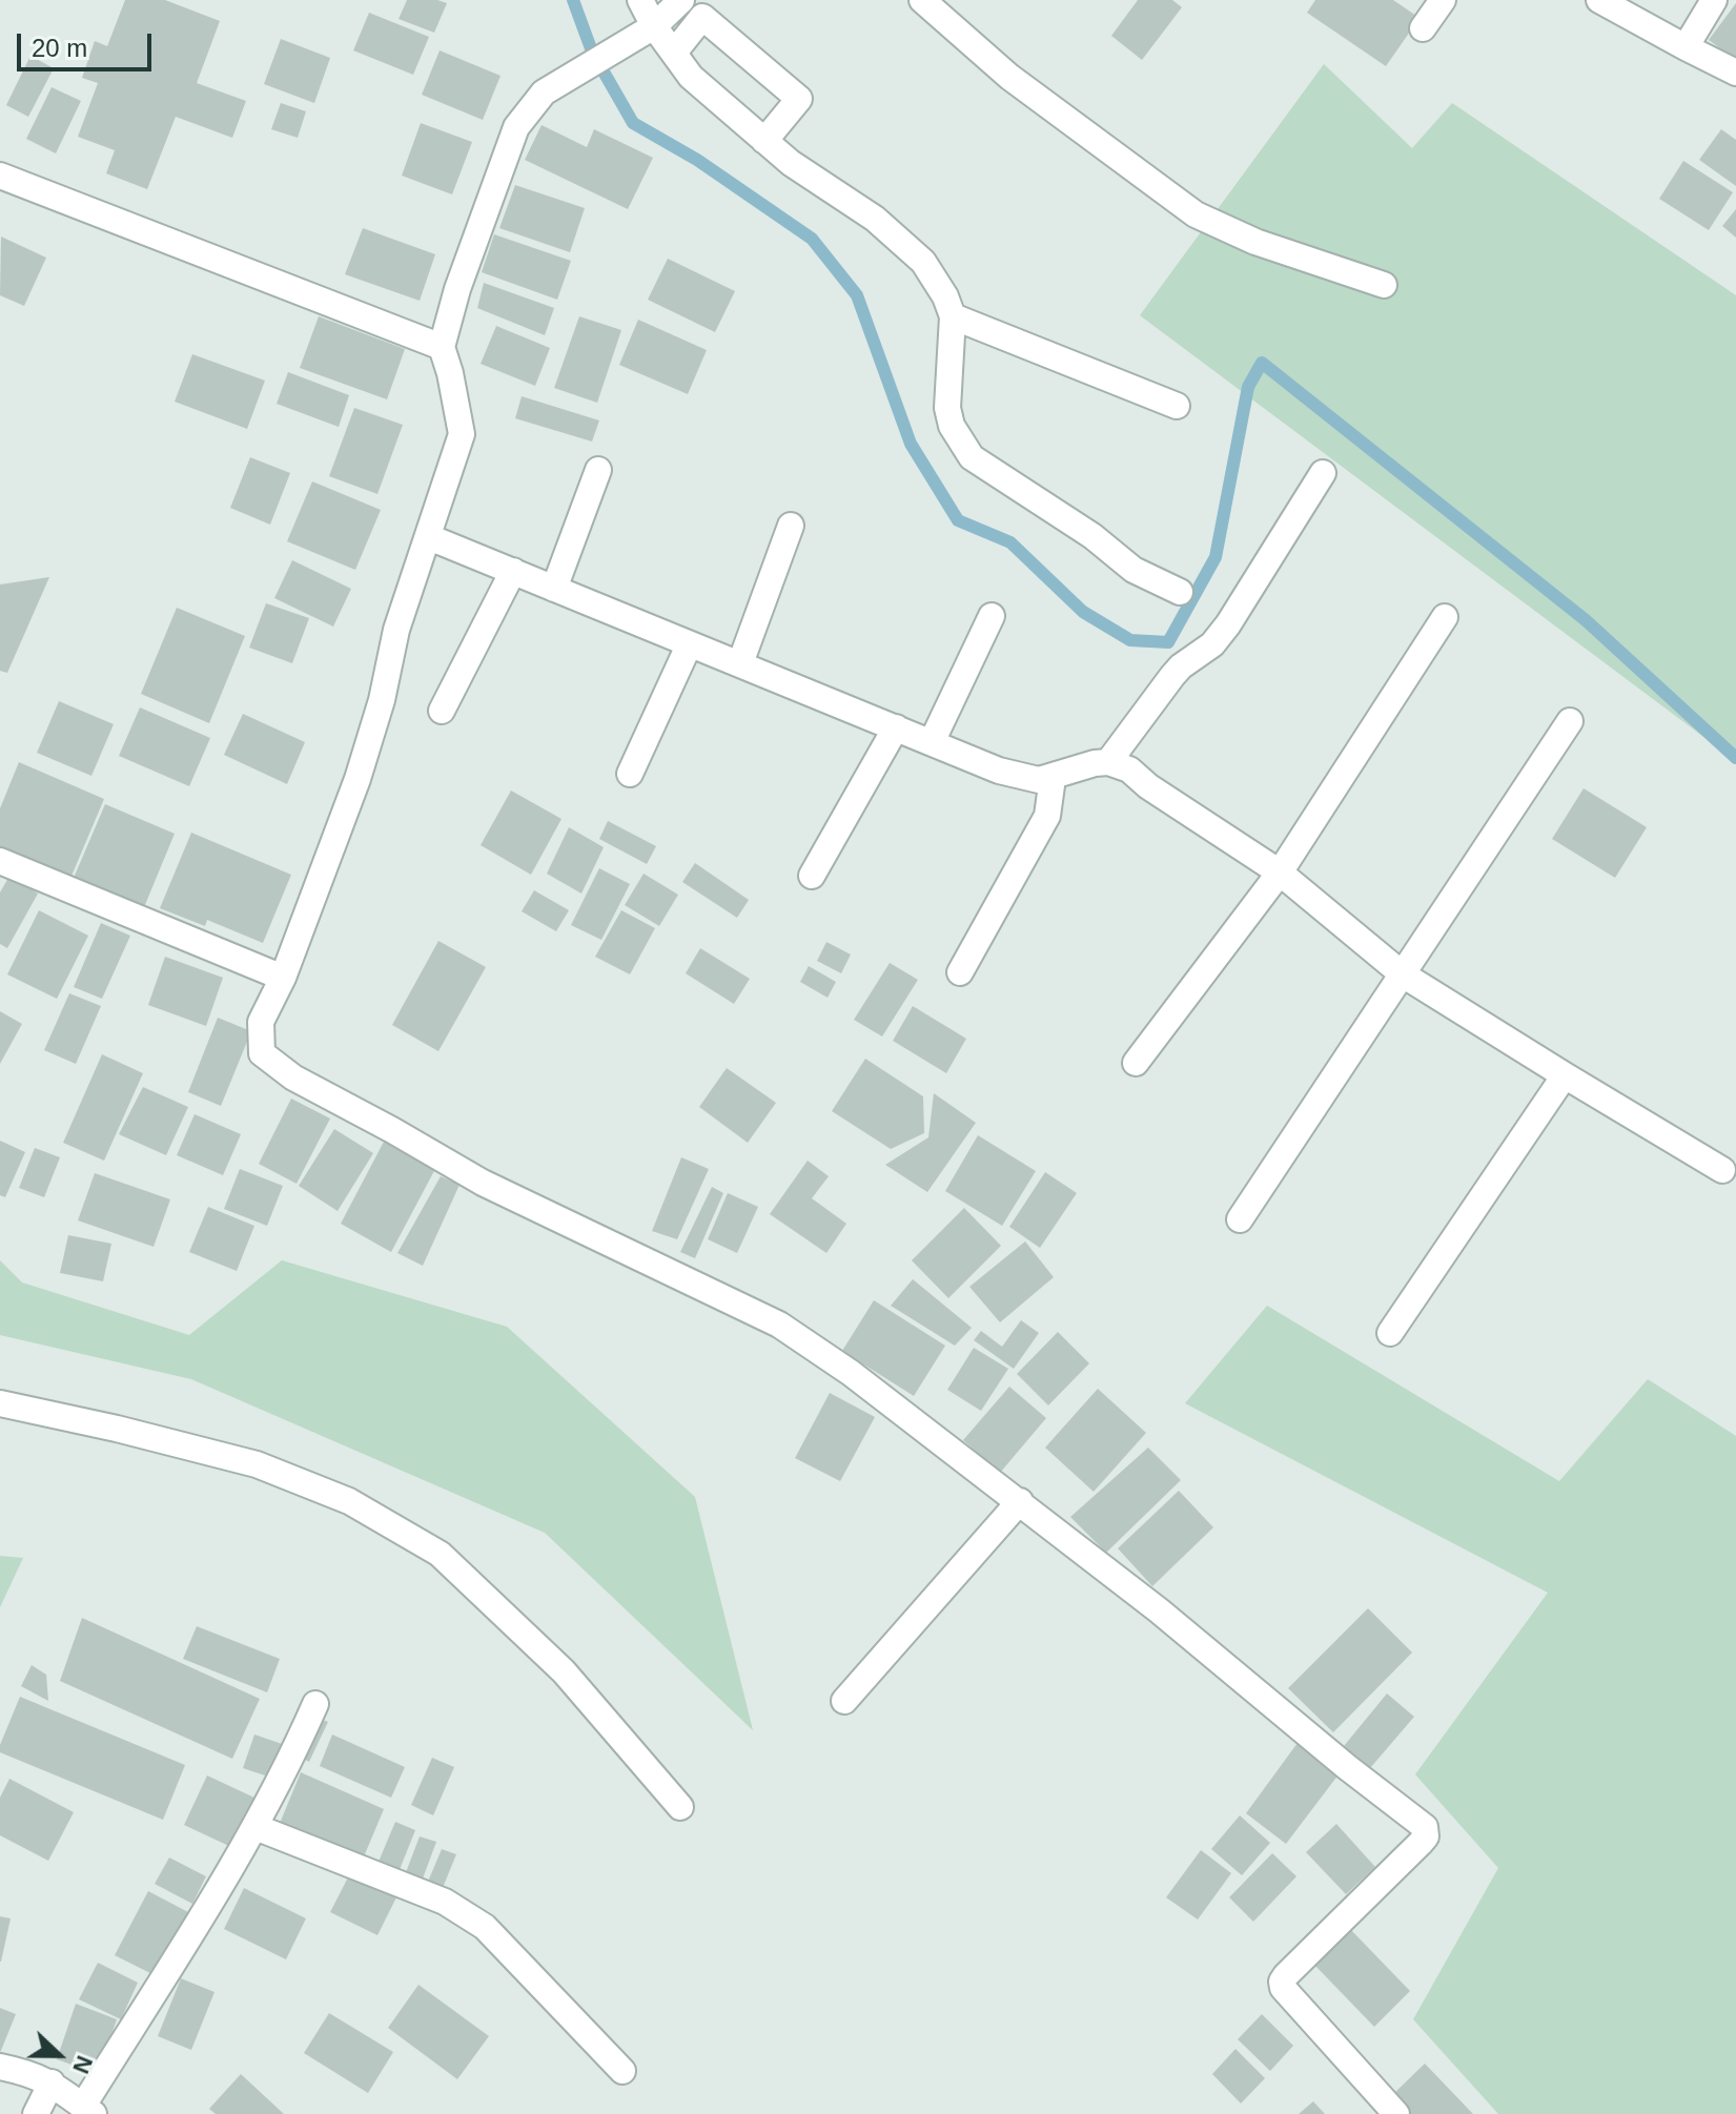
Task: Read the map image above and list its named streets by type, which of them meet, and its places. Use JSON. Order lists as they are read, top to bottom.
{
  "scale_bar": "20 m",
  "north": "right"
}
